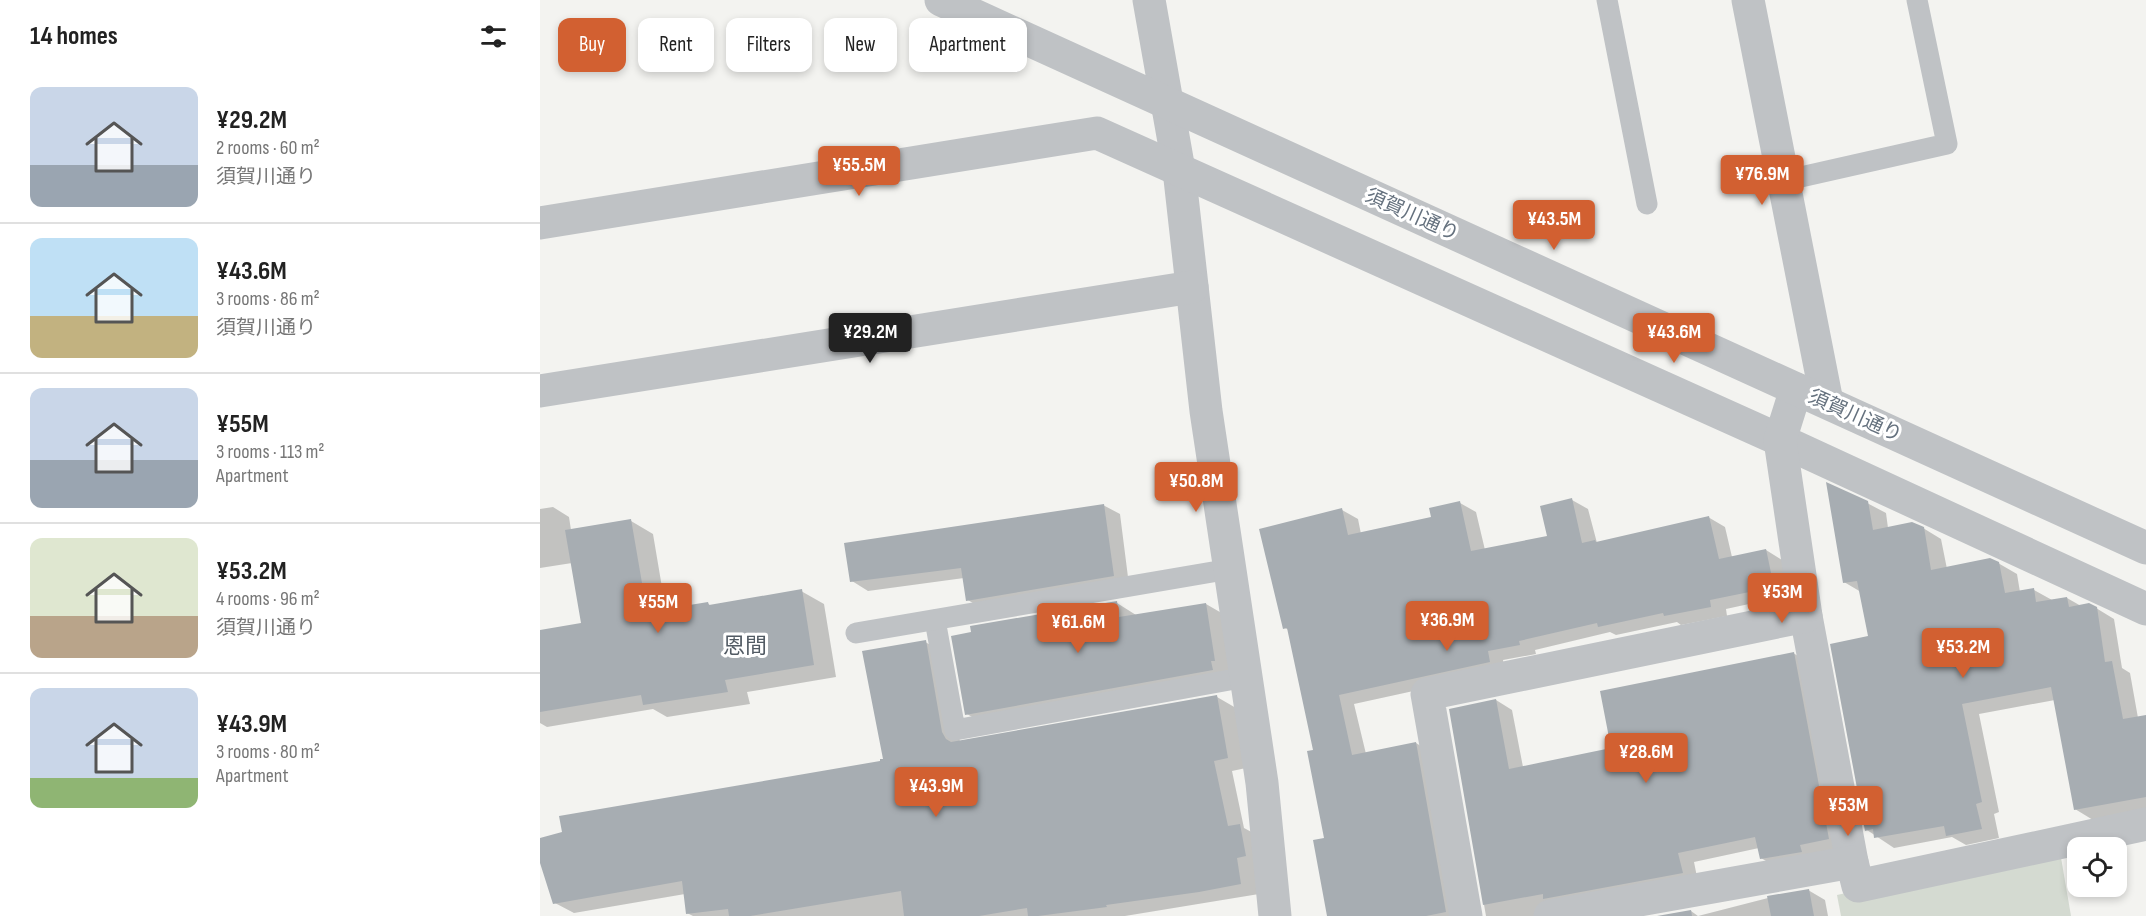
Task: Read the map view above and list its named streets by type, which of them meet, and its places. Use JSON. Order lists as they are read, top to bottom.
{
  "streets": {
    "street": ["須賀川通り"]
  },
  "districts": ["恩間"],
  "page": {
    "heading": "14 homes",
    "chip": [
      "Buy",
      "Rent",
      "Filters",
      "New",
      "Apartment"
    ],
    "list": [
      {
        "name": "¥29.2M",
        "note": "2 rooms · 60 m² · 須賀川通り"
      },
      {
        "name": "¥43.6M",
        "note": "3 rooms · 86 m² · 須賀川通り"
      },
      {
        "name": "¥55M",
        "note": "3 rooms · 113 m² · Apartment"
      },
      {
        "name": "¥53.2M",
        "note": "4 rooms · 96 m² · 須賀川通り"
      },
      {
        "name": "¥43.9M",
        "note": "3 rooms · 80 m² · Apartment"
      }
    ],
    "price": [
      "¥55.5M",
      "¥76.9M",
      "¥43.5M",
      "¥29.2M",
      "¥43.6M",
      "¥50.8M",
      "¥53M",
      "¥55M",
      "¥36.9M",
      "¥61.6M",
      "¥53.2M",
      "¥28.6M",
      "¥43.9M",
      "¥53M"
    ]
  }
}
